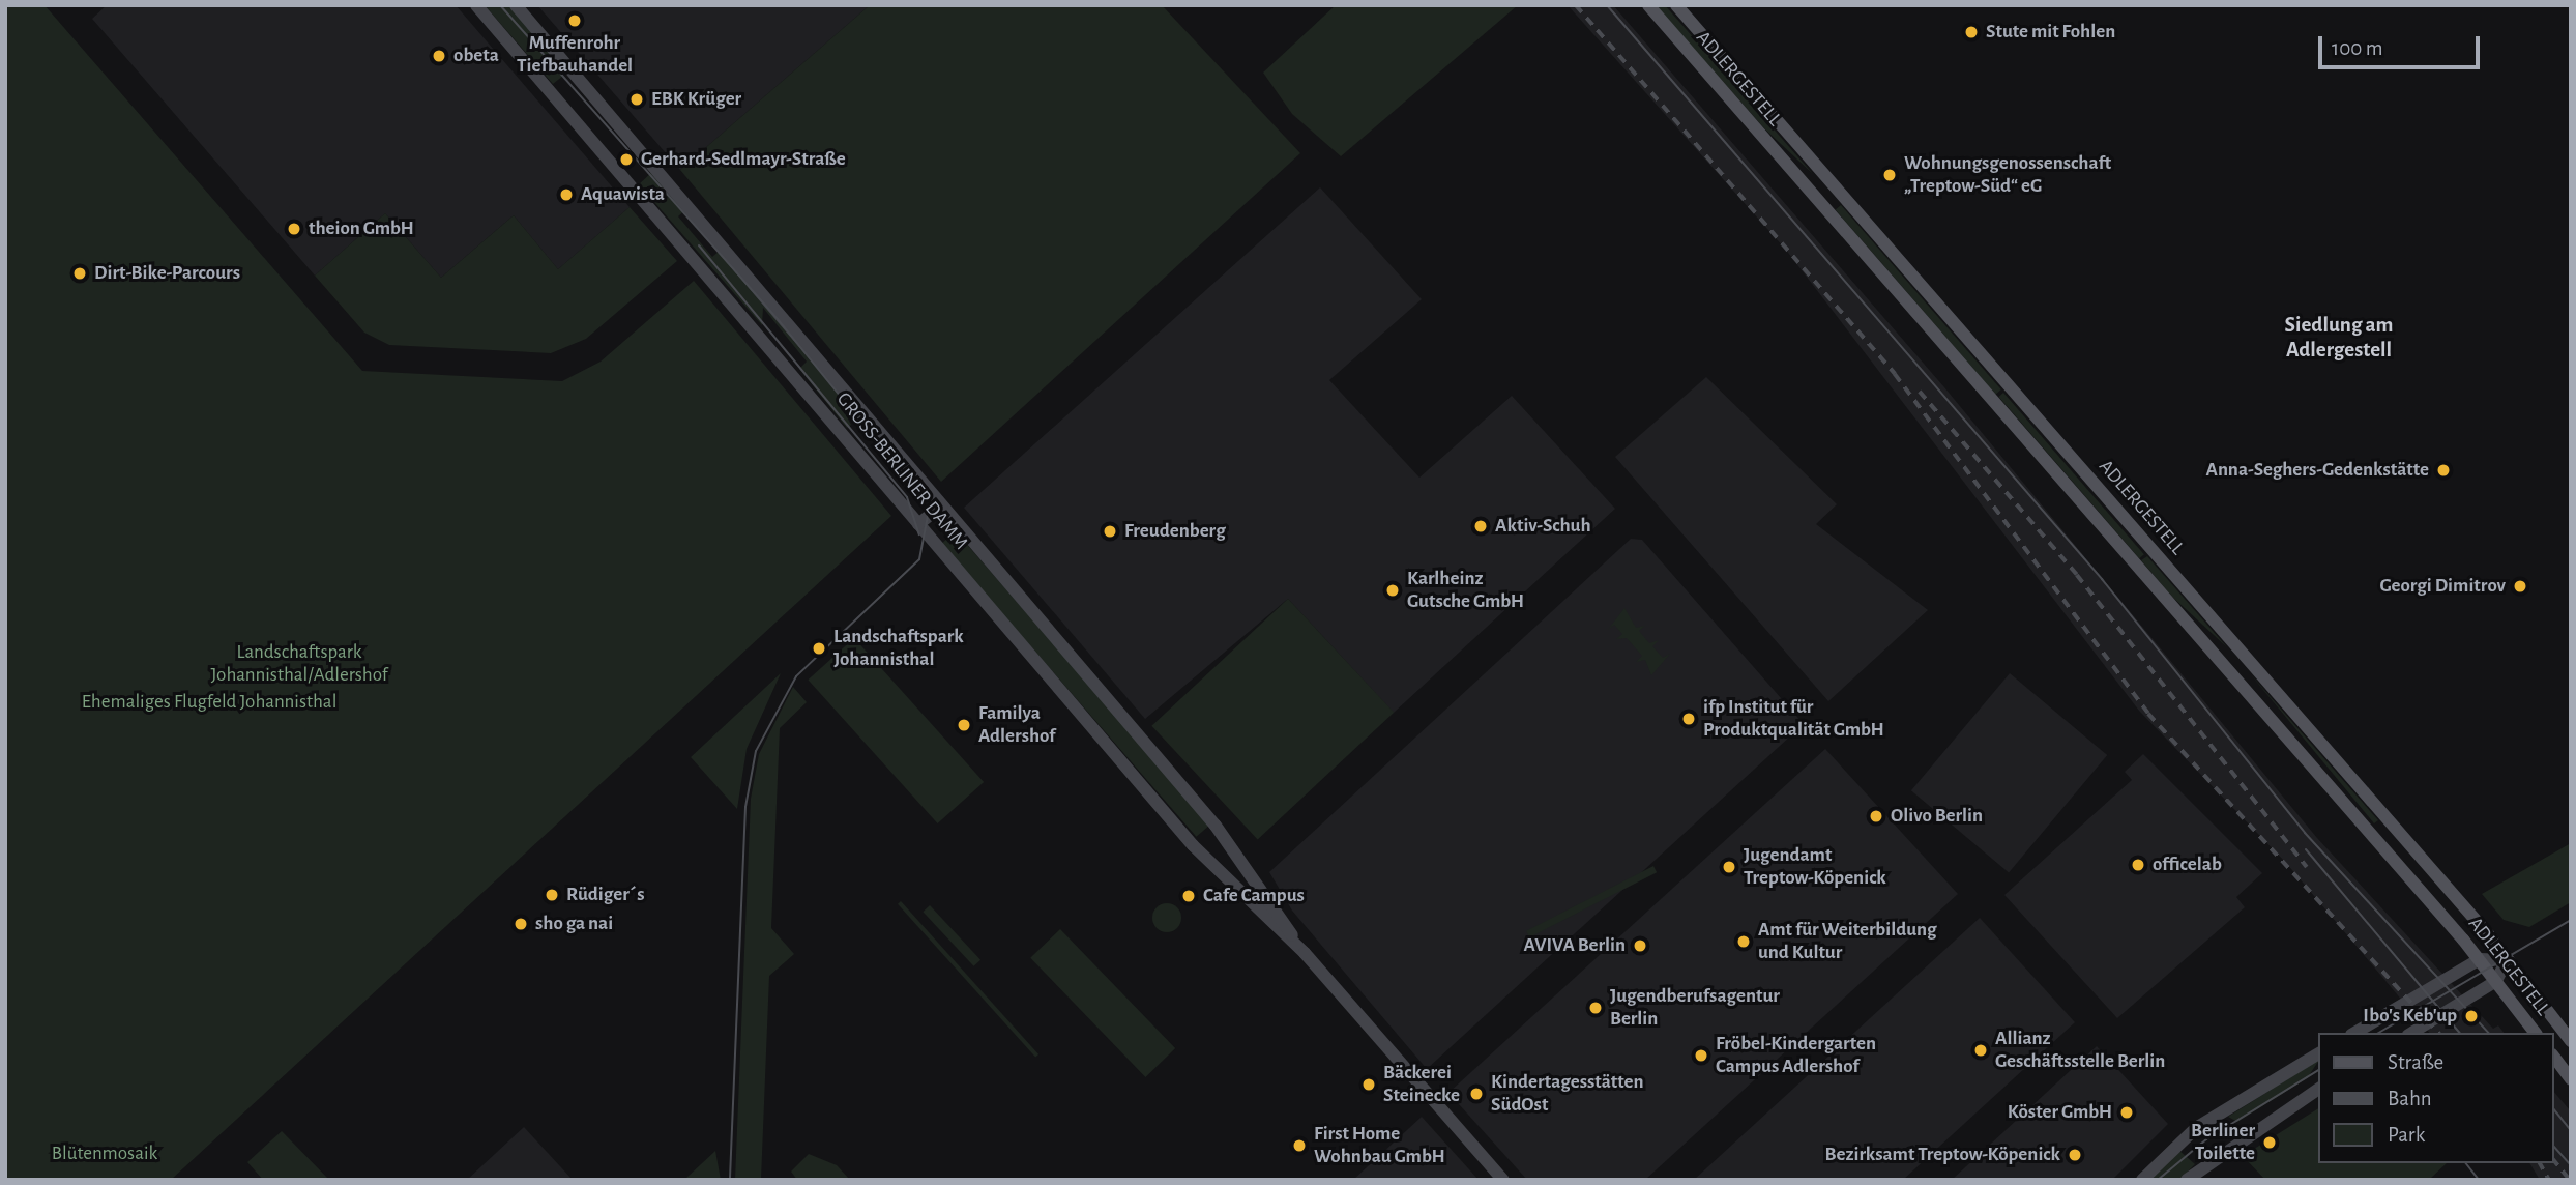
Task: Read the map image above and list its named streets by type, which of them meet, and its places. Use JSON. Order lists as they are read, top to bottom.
{
  "streets": {
    "main road": ["ADLERGESTELL", "GROSS-BERLINER DAMM"]
  },
  "districts": ["Siedlung am Adlergestell"],
  "parks": ["Landschaftspark Johannisthal/Adlershof", "Ehemaliges Flugfeld Johannisthal", "Blütenmosaik"],
  "places": [
    "Muffenrohr Tiefbauhandel",
    "Stute mit Fohlen",
    "obeta",
    "EBK Krüger",
    "Gerhard-Sedlmayr-Straße",
    "Wohnungsgenossenschaft „Treptow-Süd“ eG",
    "Aquawista",
    "theion GmbH",
    "Dirt-Bike-Parcours",
    "Anna-Seghers-Gedenkstätte",
    "Aktiv-Schuh",
    "Freudenberg",
    "Georgi Dimitrov",
    "Karlheinz Gutsche GmbH",
    "Landschaftspark Johannisthal",
    "ifp Institut für Produktqualität GmbH",
    "Familya Adlershof",
    "Olivo Berlin",
    "officelab",
    "Jugendamt Treptow-Köpenick",
    "Rüdiger´s",
    "Cafe Campus",
    "sho ga nai",
    "Amt für Weiterbildung und Kultur",
    "AVIVA Berlin",
    "Jugendberufsagentur Berlin",
    "Ibo's Keb'up",
    "Allianz Geschäftsstelle Berlin",
    "Fröbel-Kindergarten Campus Adlershof",
    "Bäckerei Steinecke",
    "Kindertagesstätten SüdOst",
    "Köster GmbH",
    "Berliner Toilette",
    "First Home Wohnbau GmbH",
    "Bezirksamt Treptow-Köpenick"
  ],
  "legend": ["Straße", "Bahn", "Park"],
  "scale_bar": "100 m"
}
